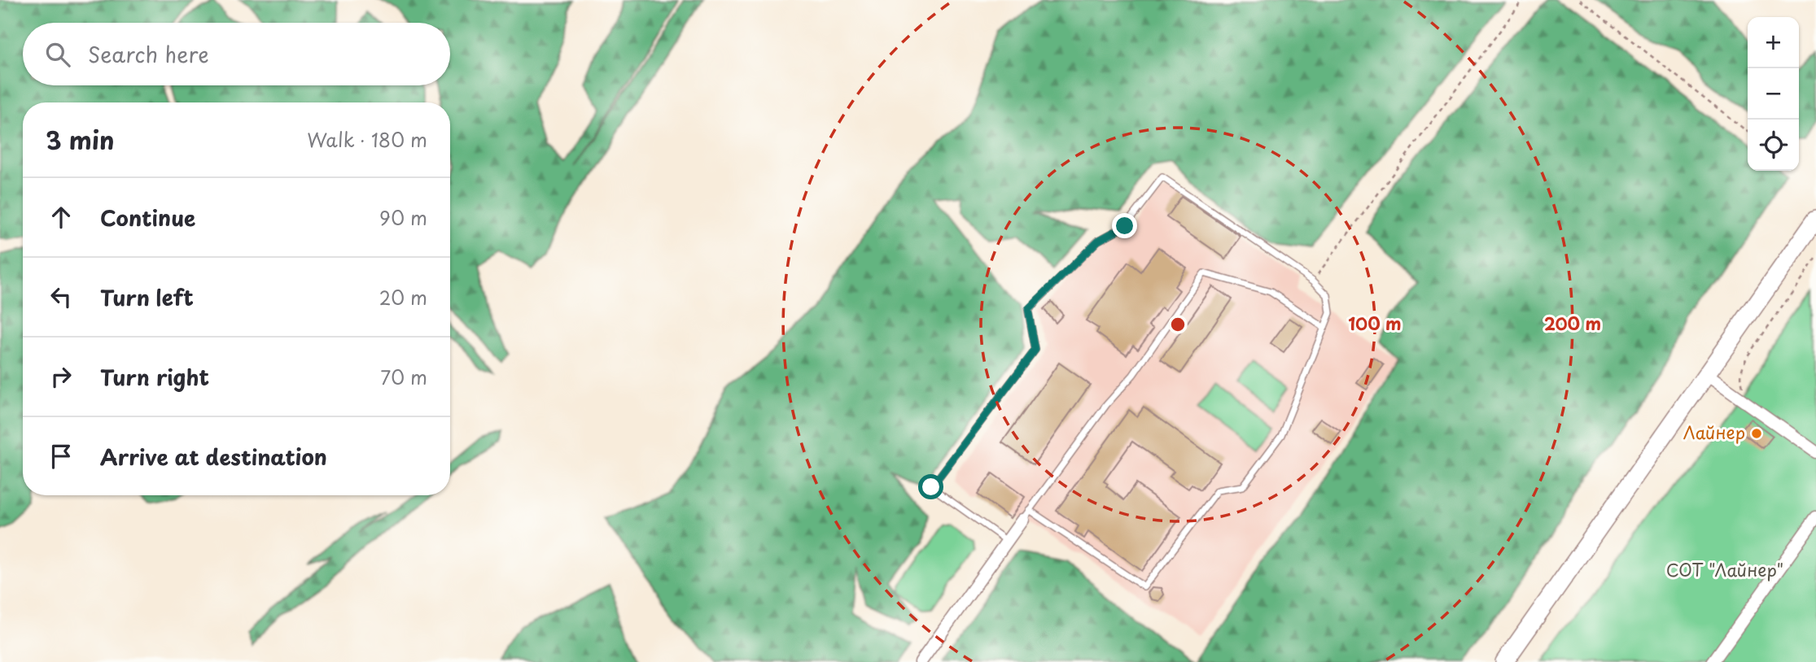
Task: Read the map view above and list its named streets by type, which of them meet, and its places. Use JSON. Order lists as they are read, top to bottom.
{
  "parks": ["СОТ \"Лайнер\""],
  "places": ["Лайнер"],
  "page": {
    "map_buttons": ["+", "−"],
    "search": "Search here",
    "heading": ["3 min", "Walk · 180 m"],
    "list": [
      ["Continue", "90 m"],
      ["Turn left", "20 m"],
      ["Turn right", "70 m"],
      "Arrive at destination"
    ]
  },
  "rings": ["100 m", "200 m"]
}
